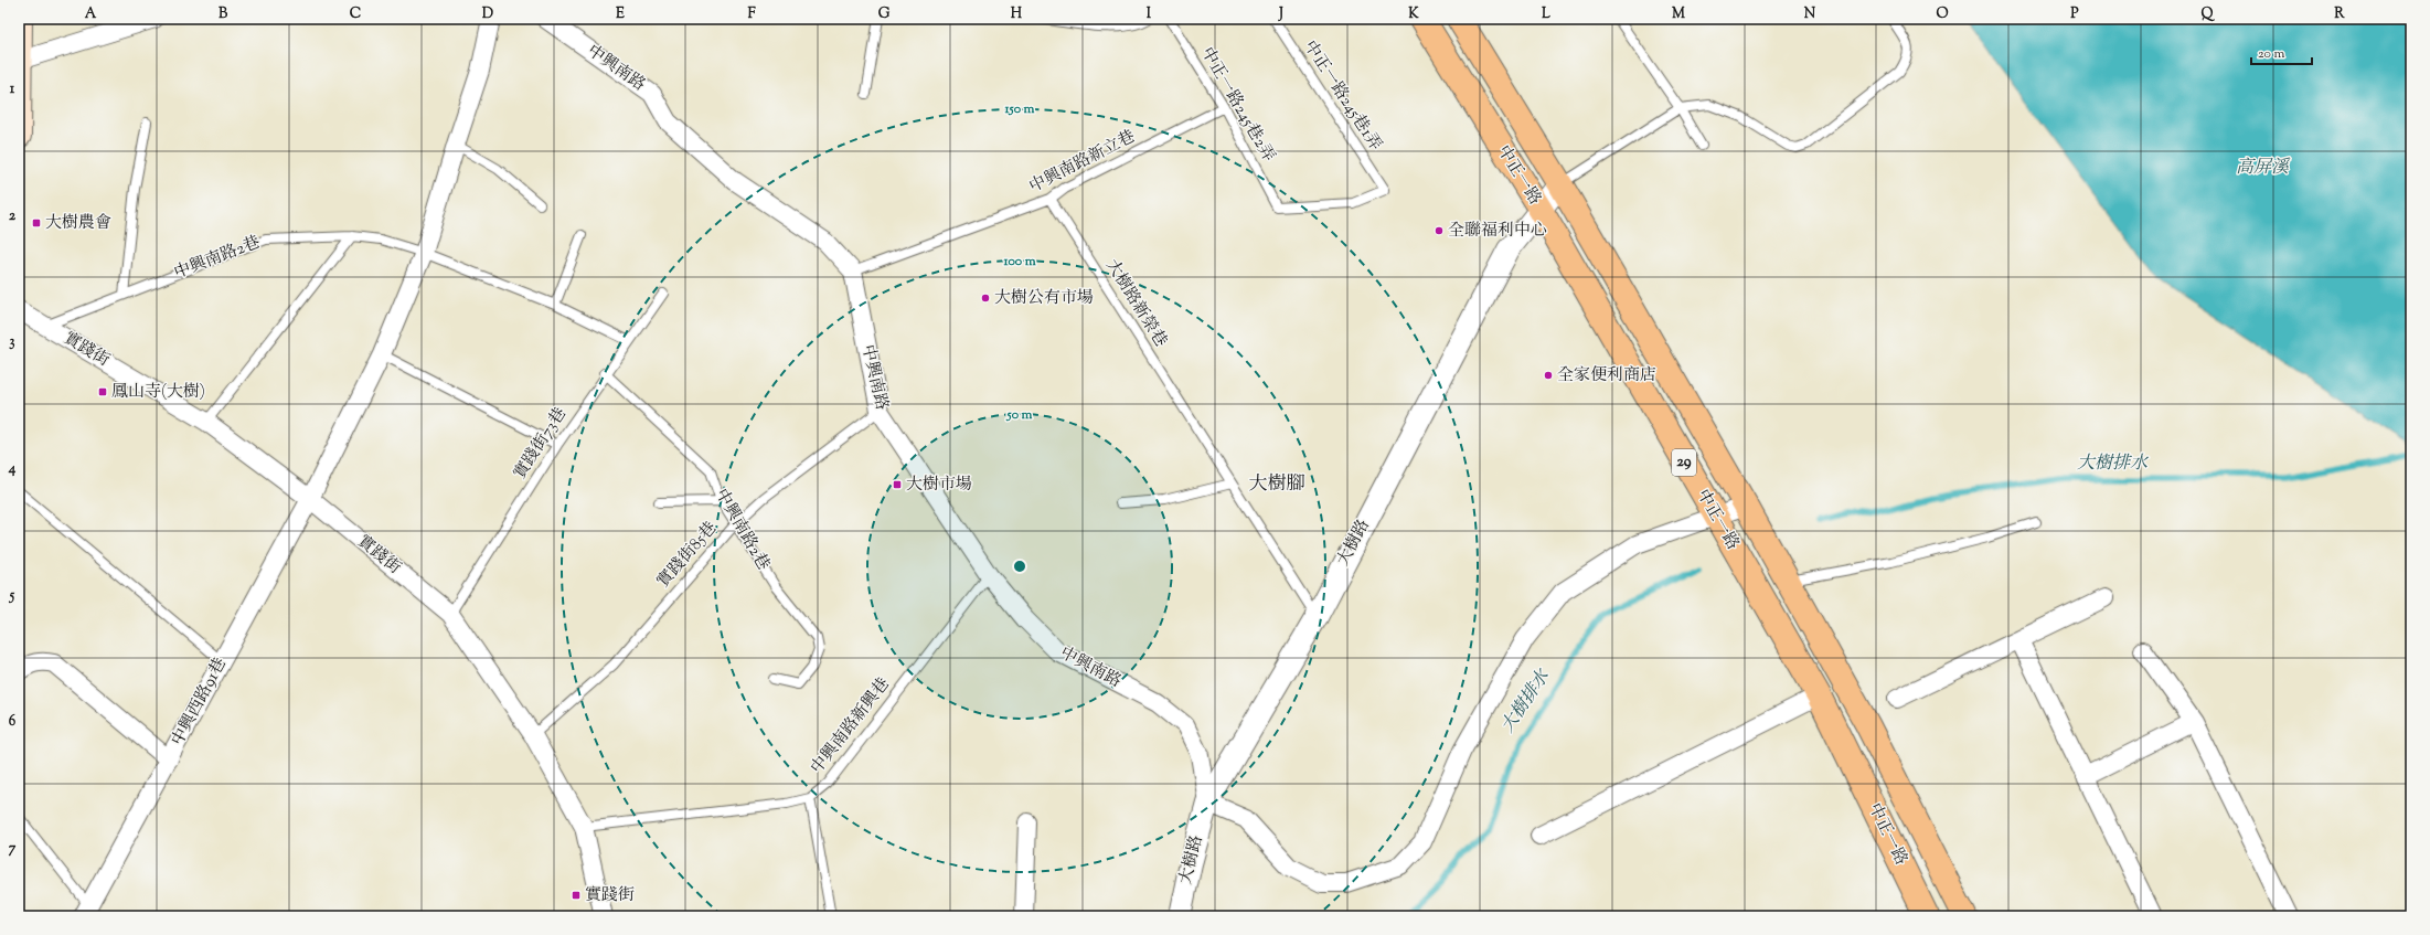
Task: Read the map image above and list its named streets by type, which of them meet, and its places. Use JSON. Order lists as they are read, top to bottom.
{
  "streets": {
    "main road": ["中正一路", "29"],
    "street": [
      "中興南路",
      "實踐街",
      "大樹路",
      "中興西路91巷"
    ],
    "lane": [
      "中正一路245巷1弄",
      "中正一路245巷2弄",
      "中興南路新立巷",
      "中興南路2巷",
      "大樹路新榮巷",
      "實踐街73巷",
      "實踐街85巷",
      "中興南路新興巷"
    ]
  },
  "crossings": [
    ["中興南路", "中興南路新立巷"],
    ["中興南路", "大樹路"],
    ["中興南路", "實踐街85巷"],
    ["中興南路", "中興南路新興巷"],
    ["中正一路245巷1弄", "中正一路245巷2弄"],
    ["中正一路245巷2弄", "中興南路新立巷"],
    ["中興南路新立巷", "大樹路新榮巷"],
    ["中正一路", "大樹路"],
    ["中興南路2巷", "實踐街"],
    ["中興南路2巷", "實踐街73巷"],
    ["中興南路2巷", "實踐街85巷"],
    ["大樹路新榮巷", "大樹路"],
    ["實踐街", "實踐街73巷"],
    ["實踐街", "實踐街85巷"],
    ["實踐街", "中興西路91巷"],
    ["實踐街", "中興南路新興巷"]
  ],
  "districts": ["大樹腳"],
  "water": ["高屏溪", "大樹排水"],
  "places": {
    "transit": [
      "大樹農會",
      "鳳山寺(大樹)",
      "大樹市場",
      "實踐街"
    ],
    "other": ["全聯福利中心", "大樹公有市場", "全家便利商店"]
  },
  "scale_bar": "20 m",
  "grid": {
    "columns": [
      "A",
      "B",
      "C",
      "D",
      "E",
      "F",
      "G",
      "H",
      "I",
      "J",
      "K",
      "L",
      "M",
      "N",
      "O",
      "P",
      "Q",
      "R"
    ],
    "rows": [
      "1",
      "2",
      "3",
      "4",
      "5",
      "6",
      "7"
    ]
  },
  "rings": ["150 m", "100 m", "50 m"]
}
